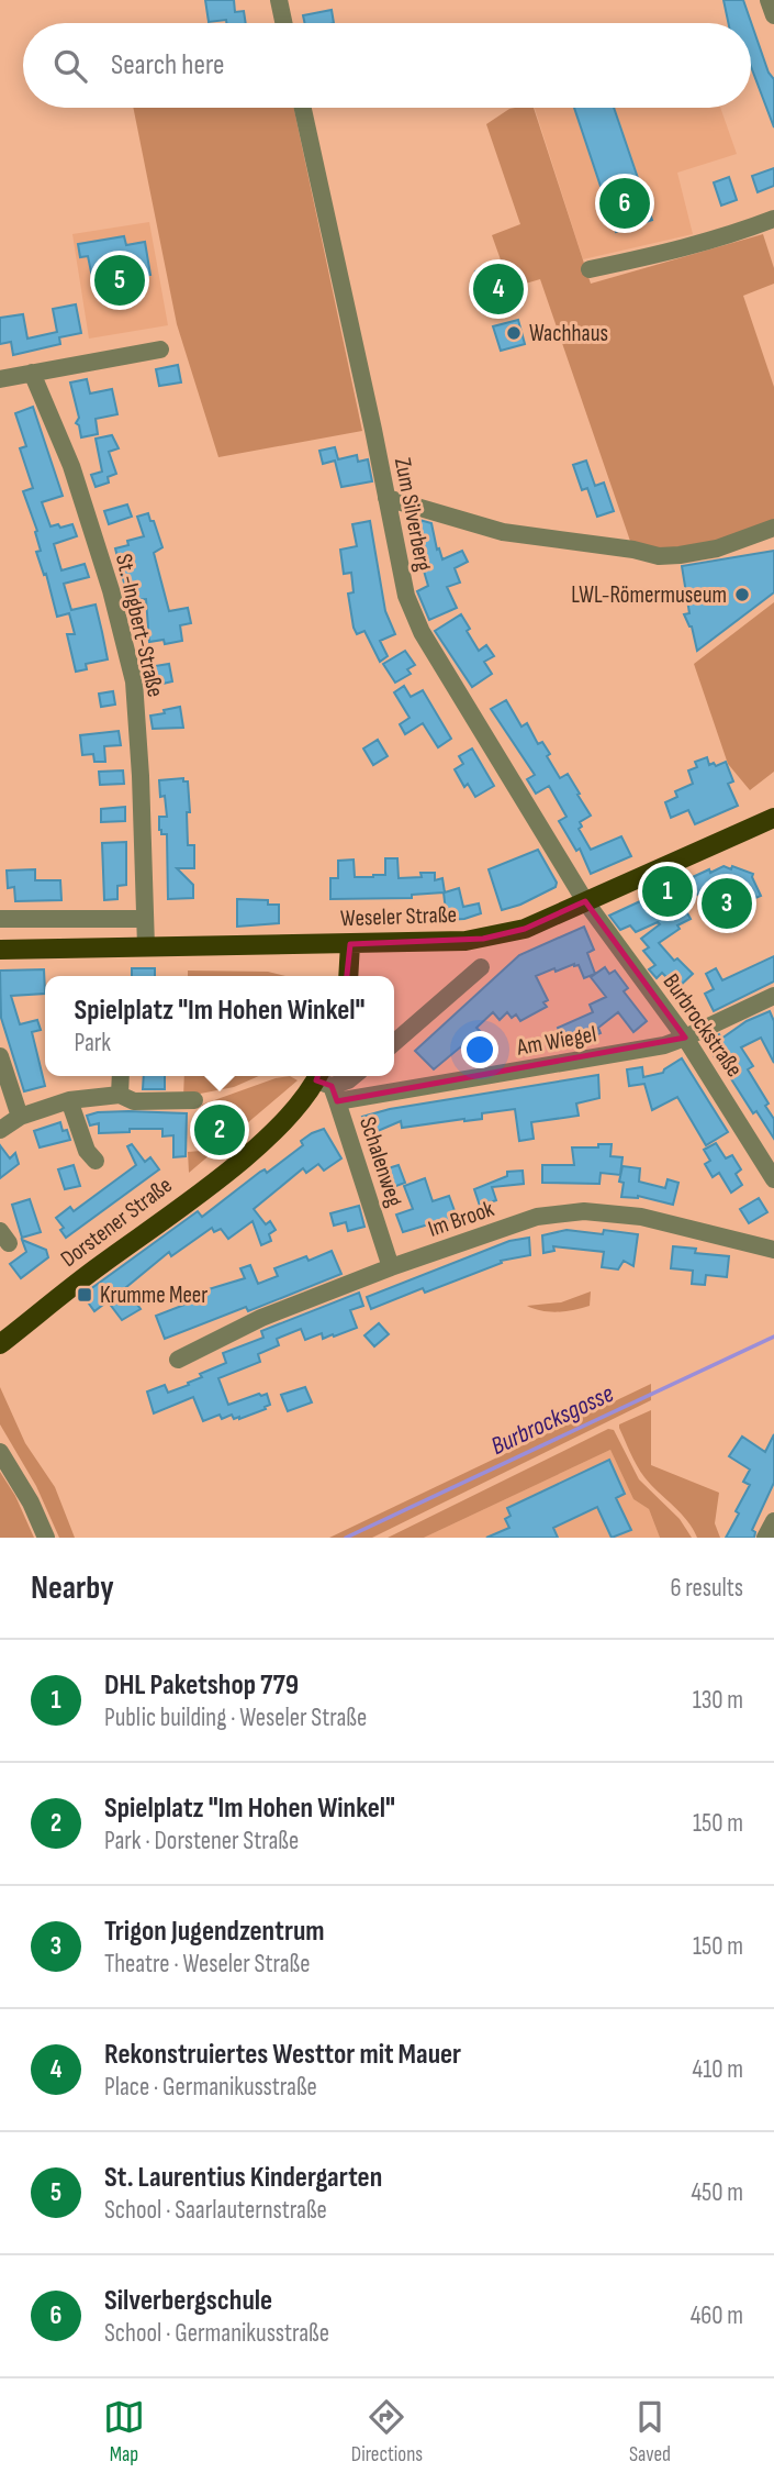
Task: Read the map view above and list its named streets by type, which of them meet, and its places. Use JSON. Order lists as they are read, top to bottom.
{
  "streets": {
    "main road": ["Weseler Straße", "Dorstener Straße"],
    "street": [
      "Zum Silverberg",
      "St.-Ingbert-Straße",
      "Burbrockstraße",
      "Am Wiegel",
      "Schalenweg",
      "Im Brook"
    ]
  },
  "crossings": [
    ["Zum Silverberg", "Weseler Straße"],
    ["Zum Silverberg", "Burbrockstraße"],
    ["St.-Ingbert-Straße", "Weseler Straße"],
    ["Weseler Straße", "Burbrockstraße"],
    ["Burbrockstraße", "Am Wiegel"],
    ["Am Wiegel", "Schalenweg"],
    ["Am Wiegel", "Dorstener Straße"],
    ["Schalenweg", "Im Brook"],
    ["Schalenweg", "Dorstener Straße"]
  ],
  "water": ["Burbrocksgosse"],
  "places": {
    "other": ["Wachhaus", "LWL-Römermuseum"],
    "transit": ["Krumme Meer"]
  },
  "page": {
    "search": "Search here",
    "pins": [
      "6",
      "5",
      "4",
      "1",
      "3",
      "2"
    ],
    "popup": ["Spielplatz \"Im Hohen Winkel\"", "Park"],
    "heading": ["Nearby", "6 results"],
    "list": [
      {
        "mark": "1",
        "name": "DHL Paketshop 779",
        "note": "Public building · Weseler Straße",
        "value": "130 m"
      },
      {
        "mark": "2",
        "name": "Spielplatz \"Im Hohen Winkel\"",
        "note": "Park · Dorstener Straße",
        "value": "150 m"
      },
      {
        "mark": "3",
        "name": "Trigon Jugendzentrum",
        "note": "Theatre · Weseler Straße",
        "value": "150 m"
      },
      {
        "mark": "4",
        "name": "Rekonstruiertes Westtor mit Mauer",
        "note": "Place · Germanikusstraße",
        "value": "410 m"
      },
      {
        "mark": "5",
        "name": "St. Laurentius Kindergarten",
        "note": "School · Saarlauternstraße",
        "value": "450 m"
      },
      {
        "mark": "6",
        "name": "Silverbergschule",
        "note": "School · Germanikusstraße",
        "value": "460 m"
      }
    ],
    "nav": ["Map", "Directions", "Saved"]
  }
}
